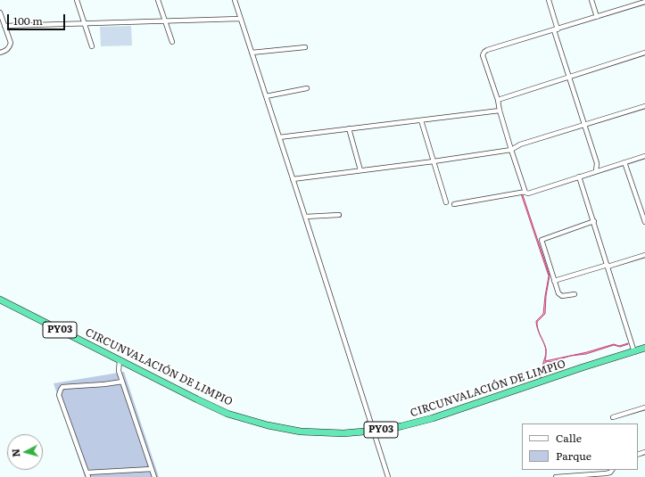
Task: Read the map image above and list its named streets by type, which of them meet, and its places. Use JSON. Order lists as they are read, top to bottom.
{
  "streets": {
    "highway": ["PY03", "CIRCUNVALACIÓN DE LIMPIO"]
  },
  "legend": ["Calle", "Parque"],
  "scale_bar": "100 m",
  "north": "left"
}
